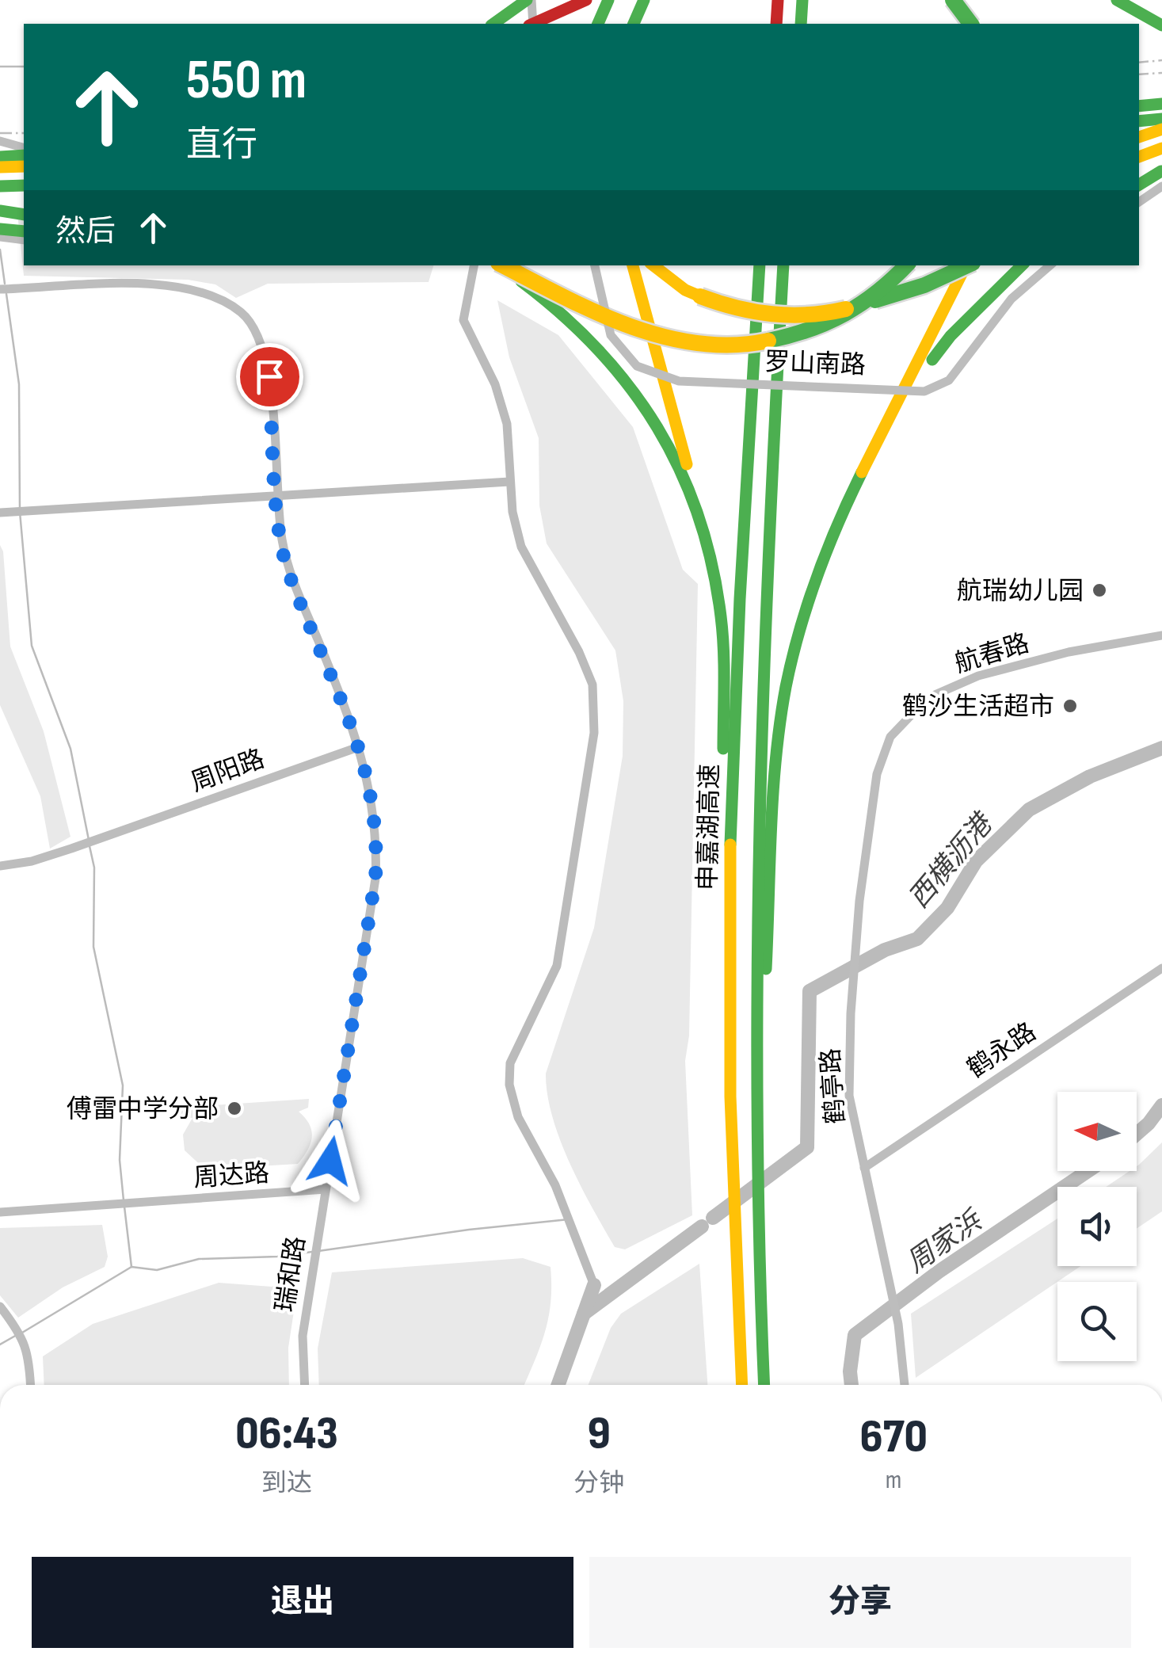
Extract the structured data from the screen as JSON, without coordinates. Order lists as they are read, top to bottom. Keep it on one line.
{"streets":{"main road":["申嘉湖高速"],"street":["罗山南路","航春路","周阳路","鹤永路","鹤亭路","周达路","瑞和路"]},"crossings":[["航春路","鹤亭路"],["周阳路","瑞和路"],["鹤永路","鹤亭路"],["周达路","瑞和路"]],"water":["西横沥港","周家浜"],"places":["航瑞幼儿园","鹤沙生活超市","傅雷中学分部"],"north":"left","page":{"turn":["550 m","直行"],"then":"然后","eta":["06:43","到达","9","分钟","670","m"],"buttons":["退出","分享"]}}
